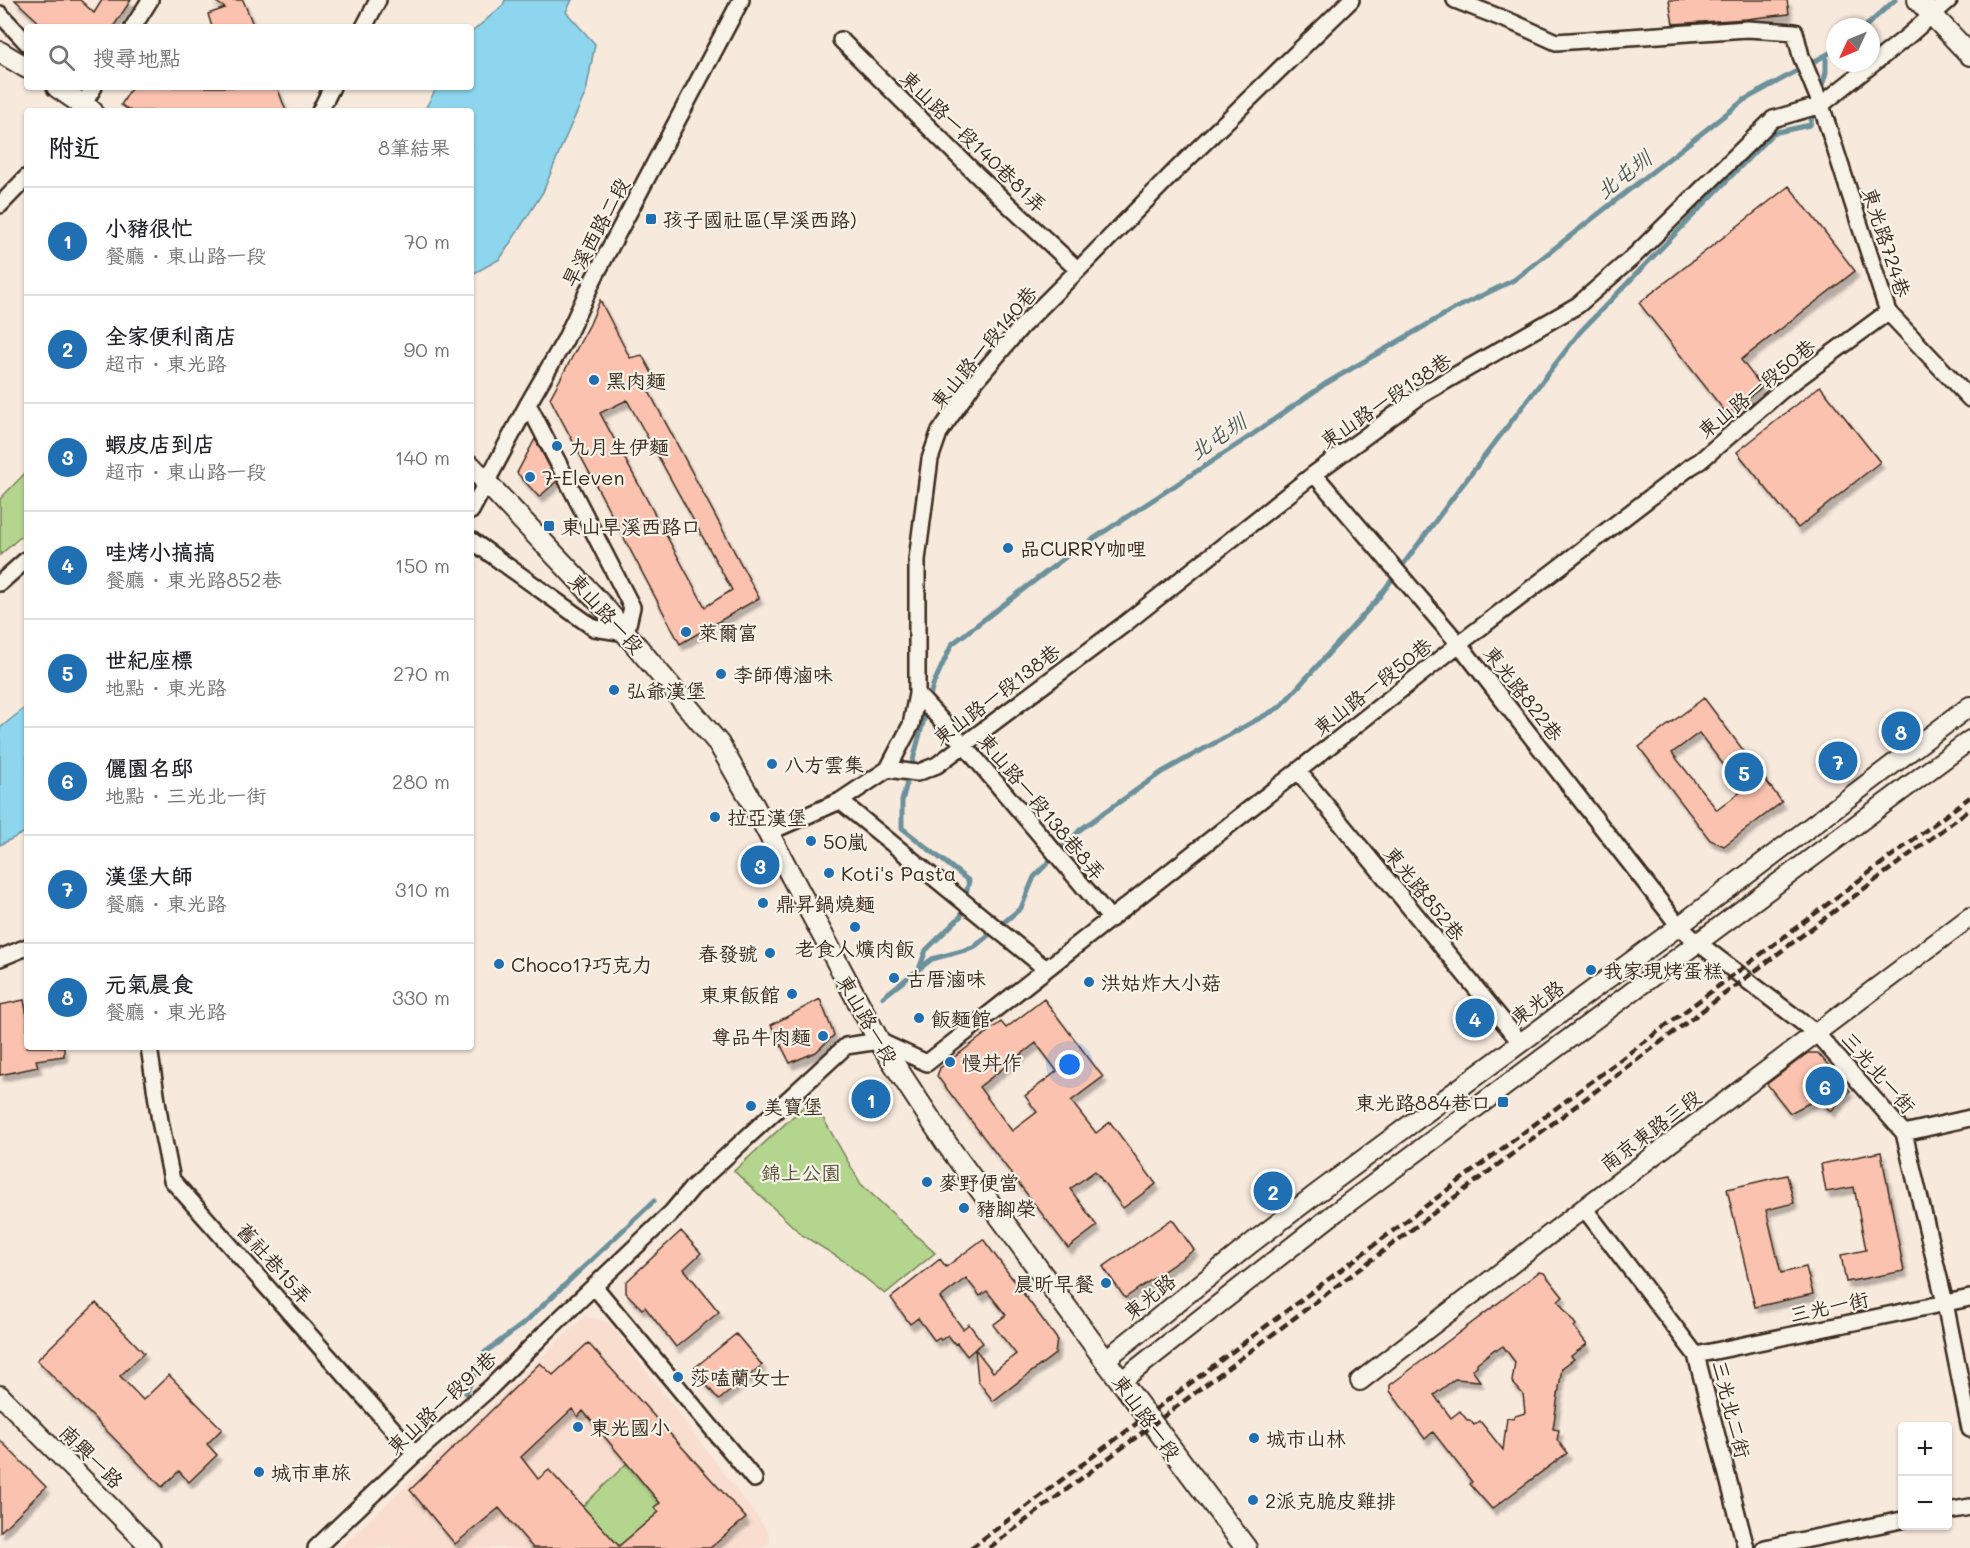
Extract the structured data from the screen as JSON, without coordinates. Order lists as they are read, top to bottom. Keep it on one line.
{"streets":{"main road":["東山路一段"],"street":["東山路一段140巷81弄","旱溪西路二段","東光路724巷","東山路一段140巷","東山路一段50巷","東山路一段138巷","東光路822巷","東山路一段138巷8弄","東光路852巷","東光路","三光北一街","南京東路三段","舊社巷15弄","三光一街","東山路一段91巷","三光北二街","南興一路"]},"crossings":[["東山路一段140巷81弄","東山路一段140巷"],["旱溪西路二段","東山路一段"],["東光路724巷","東山路一段50巷"],["東光路724巷","東山路一段138巷"],["東山路一段140巷","東山路一段138巷"],["東山路一段140巷","東山路一段"],["東山路一段140巷","東山路一段138巷8弄"],["東山路一段50巷","東山路一段"],["東山路一段50巷","東光路822巷"],["東山路一段50巷","東山路一段138巷8弄"],["東山路一段50巷","東光路852巷"],["東山路一段50巷","東山路一段91巷"],["東山路一段138巷","東光路822巷"],["東山路一段138巷","東山路一段138巷8弄"],["東山路一段","東光路"],["東山路一段","東山路一段91巷"],["東光路822巷","東光路"],["東光路822巷","三光北一街"],["東光路852巷","東光路"],["三光北一街","南京東路三段"],["三光北一街","三光一街"],["南京東路三段","三光北二街"],["舊社巷15弄","東山路一段91巷"],["三光一街","三光北二街"]],"water":["北屯圳"],"parks":["錦上公園"],"places":{"transit":["孩子國社區(旱溪西路)","東山旱溪西路口","東光路884巷口"],"other":["黑肉麵","九月生伊麵","7-Eleven","品CURRY咖哩","萊爾富","李師傅滷味","弘爺漢堡","八方雲集","拉亞漢堡","50嵐","Koti's Pasta","鼎昇鍋燒麵","老食人爌肉飯","春發號","Choco17巧克力","我家現烤蛋糕","古厝滷味","洪姑炸大小菇","東東飯館","飯麵館","尊品牛肉麵","慢丼作","美寶堡","麥野便當","豬腳榮","晨昕早餐","莎嗑蘭女士","東光國小","城市山林","城市車旅","2派克脆皮雞排"]},"north":"bottom left","page":{"search":"搜尋地點","heading":["附近","8筆結果"],"list":[{"mark":"1","name":"小豬很忙","note":"餐廳 · 東山路一段","value":"70 m"},{"mark":"2","name":"全家便利商店","note":"超市 · 東光路","value":"90 m"},{"mark":"3","name":"蝦皮店到店","note":"超市 · 東山路一段","value":"140 m"},{"mark":"4","name":"哇烤小搞搞","note":"餐廳 · 東光路852巷","value":"150 m"},{"mark":"5","name":"世紀座標","note":"地點 · 東光路","value":"270 m"},{"mark":"6","name":"儷園名邸","note":"地點 · 三光北一街","value":"280 m"},{"mark":"7","name":"漢堡大師","note":"餐廳 · 東光路","value":"310 m"},{"mark":"8","name":"元氣晨食","note":"餐廳 · 東光路","value":"330 m"}],"pins":["8","7","5","3","4","6","1","2"],"map_buttons":["+","−"]}}
